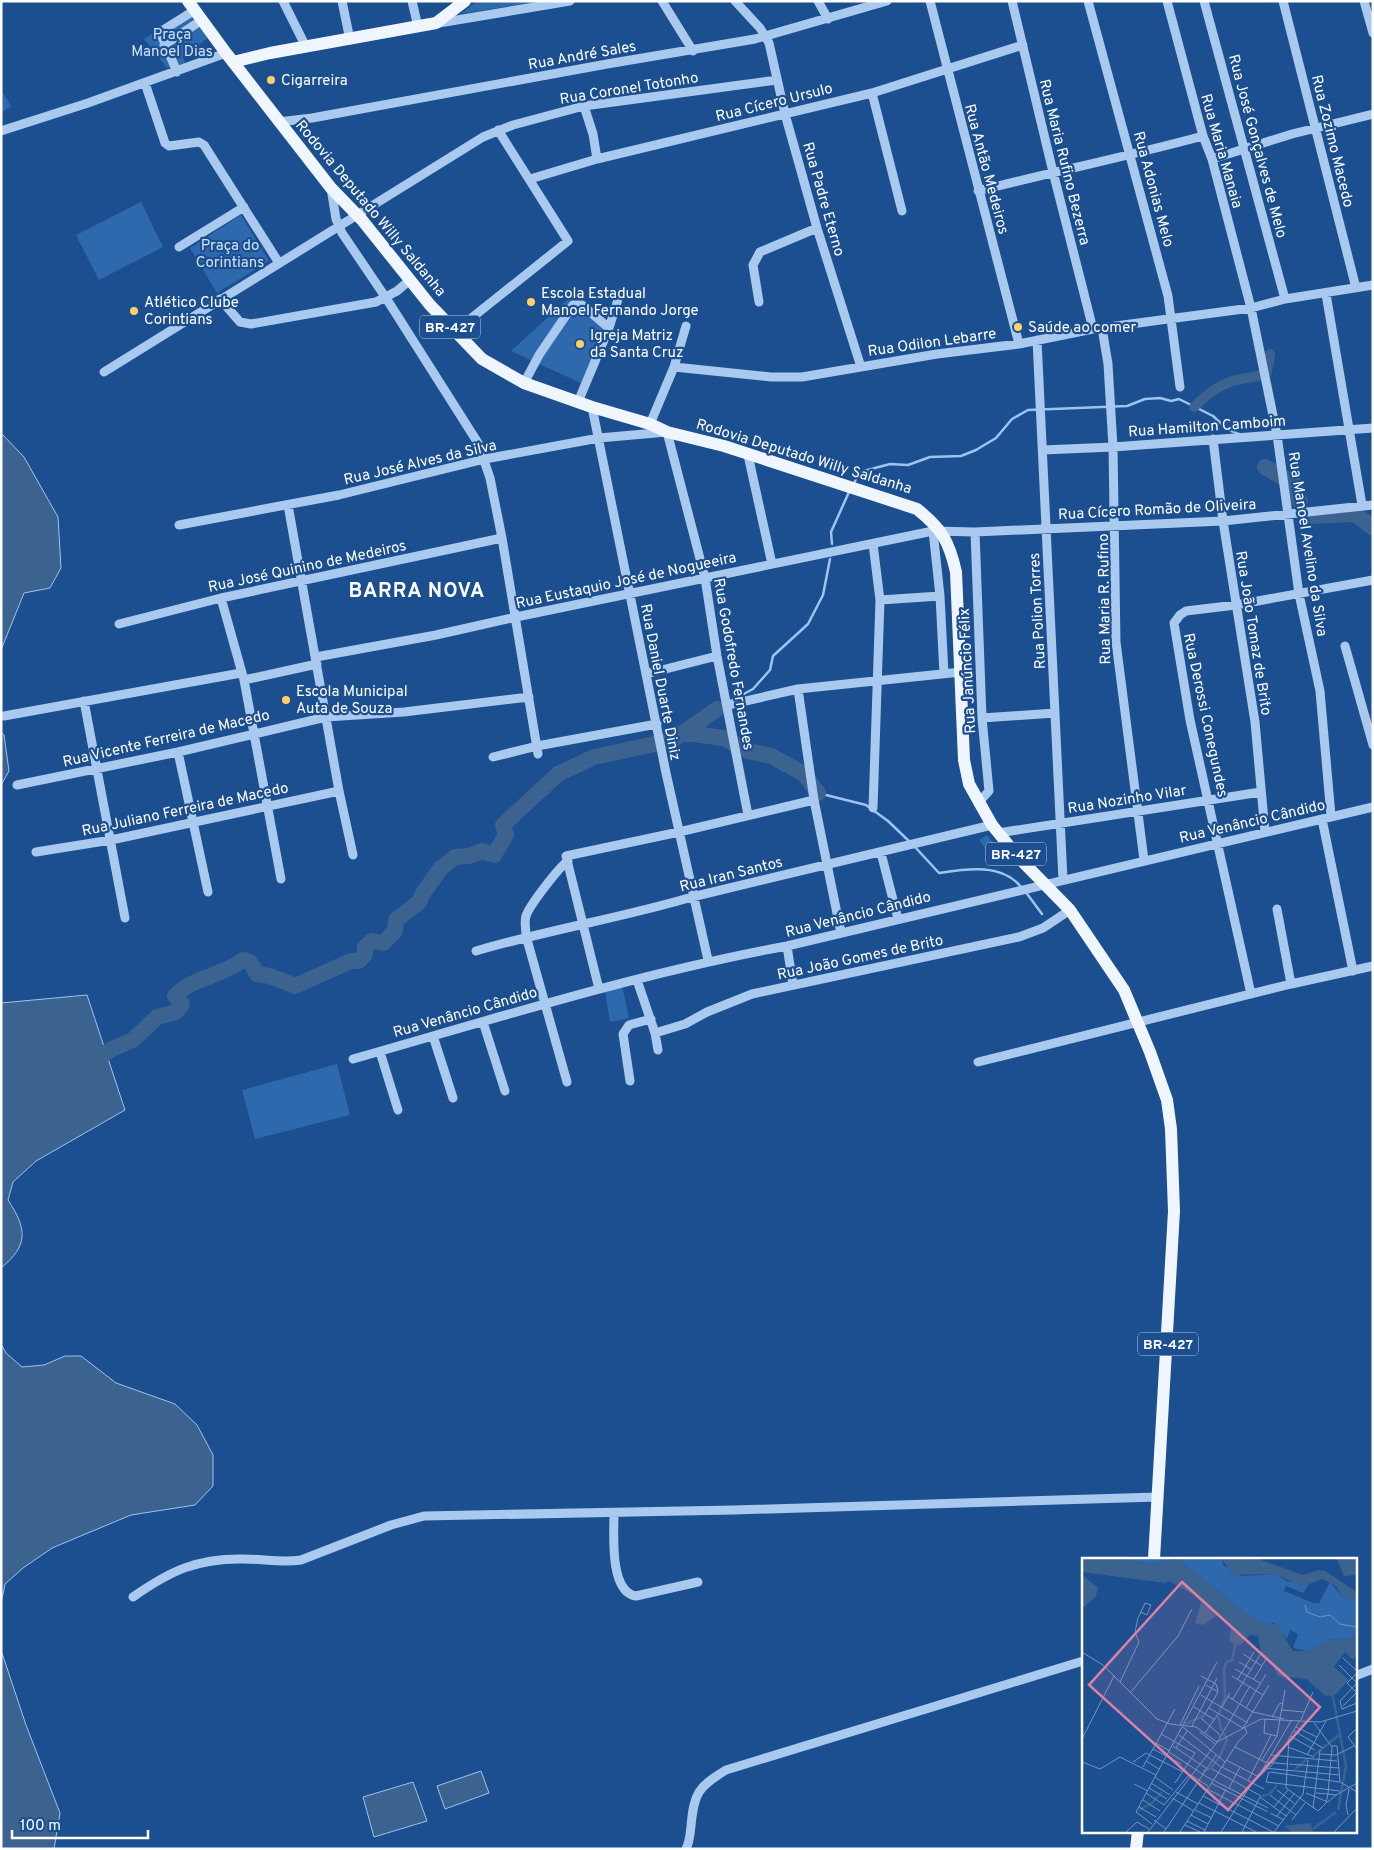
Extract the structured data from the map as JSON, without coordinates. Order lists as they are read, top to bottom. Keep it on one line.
{"streets":{"main road":["Rodovia Deputado Willy Saldanha","BR-427"],"street":["Rua André Sales","Rua Coronel Totonho","Rua Cícero Ursulo","Rua Zozimo Macedo","Rua José Gonçalves de Melo","Rua Maria Manaia","Rua Maria Rufino Bezerra","Rua Antão Medeiros","Rua Adonias Melo","Rua Padre Eterno","Rua Odilon Lebarre","Rua Hamilton Camboim","Rua José Alves da Silva","Rua Cícero Romão de Oliveira","Rua Manoel Avelino da Silva","Rua José Quinino de Medeiros","Rua Eustaquio José de Nogueeira","Rua Maria R. Rufino","Rua Polion Torres","Rua João Tomaz de Brito","Rua Godofredo Fernandes","Rua Janúncio Félix","Rua Daniel Duarte Diniz","Rua Derossi Conegundes","Rua Vicente Ferreira de Macedo","Rua Nozinho Vilar","Rua Juliano Ferreira de Macedo","Rua Venâncio Cândido","Rua Iran Santos","Rua João Gomes de Brito"]},"crossings":[["Rua André Sales","Rua Padre Eterno"],["Rua André Sales","Rodovia Deputado Willy Saldanha"],["Rua Coronel Totonho","Rua Padre Eterno"],["Rua Coronel Totonho","Rodovia Deputado Willy Saldanha"],["Rua Cícero Ursulo","Rua Maria Rufino Bezerra"],["Rua Cícero Ursulo","Rua Antão Medeiros"],["Rua Cícero Ursulo","Rua Padre Eterno"],["Rua Zozimo Macedo","Rua Odilon Lebarre"],["Rua José Gonçalves de Melo","Rua Odilon Lebarre"],["Rua Maria Manaia","Rua Odilon Lebarre"],["Rua Maria Manaia","Rua Manoel Avelino da Silva"],["Rua Maria Rufino Bezerra","Rua Odilon Lebarre"],["Rua Maria Rufino Bezerra","Rua Maria R. Rufino"],["Rua Antão Medeiros","Rua Odilon Lebarre"],["Rua Adonias Melo","Rua Odilon Lebarre"],["Rua Padre Eterno","Rua Odilon Lebarre"],["Rodovia Deputado Willy Saldanha","Rua José Alves da Silva"],["Rodovia Deputado Willy Saldanha","Rua Cícero Romão de Oliveira"],["Rodovia Deputado Willy Saldanha","Rua Eustaquio José de Nogueeira"],["Rodovia Deputado Willy Saldanha","Rua Godofredo Fernandes"],["Rodovia Deputado Willy Saldanha","Rua Janúncio Félix"],["Rodovia Deputado Willy Saldanha","Rua Daniel Duarte Diniz"],["Rodovia Deputado Willy Saldanha","Rua Nozinho Vilar"],["Rodovia Deputado Willy Saldanha","Rua Venâncio Cândido"],["Rodovia Deputado Willy Saldanha","Rua Iran Santos"],["Rodovia Deputado Willy Saldanha","Rua João Gomes de Brito"],["Rua Odilon Lebarre","Rua Manoel Avelino da Silva"],["Rua Odilon Lebarre","Rua Maria R. Rufino"],["Rua Odilon Lebarre","Rua Polion Torres"],["Rua Hamilton Camboim","Rua Manoel Avelino da Silva"],["Rua Hamilton Camboim","Rua Maria R. Rufino"],["Rua Hamilton Camboim","Rua Polion Torres"],["Rua Hamilton Camboim","Rua João Tomaz de Brito"],["Rua José Alves da Silva","Rua Godofredo Fernandes"],["Rua José Alves da Silva","Rua Daniel Duarte Diniz"],["Rua Cícero Romão de Oliveira","Rua Manoel Avelino da Silva"],["Rua Cícero Romão de Oliveira","Rua Eustaquio José de Nogueeira"],["Rua Cícero Romão de Oliveira","Rua Maria R. Rufino"],["Rua Cícero Romão de Oliveira","Rua Polion Torres"],["Rua Cícero Romão de Oliveira","Rua João Tomaz de Brito"],["Rua Cícero Romão de Oliveira","Rua Janúncio Félix"],["Rua Manoel Avelino da Silva","Rua Venâncio Cândido"],["Rua Eustaquio José de Nogueeira","Rua Godofredo Fernandes"],["Rua Eustaquio José de Nogueeira","Rua Daniel Duarte Diniz"],["Rua Maria R. Rufino","Rua Nozinho Vilar"],["Rua Maria R. Rufino","Rua Venâncio Cândido"],["Rua Polion Torres","Rua Nozinho Vilar"],["Rua Polion Torres","Rua Venâncio Cândido"],["Rua João Tomaz de Brito","Rua Derossi Conegundes"],["Rua João Tomaz de Brito","Rua Nozinho Vilar"],["Rua João Tomaz de Brito","Rua Venâncio Cândido"],["Rua Daniel Duarte Diniz","Rua Venâncio Cândido"],["Rua Daniel Duarte Diniz","Rua Iran Santos"],["Rua Derossi Conegundes","Rua Nozinho Vilar"],["Rua Derossi Conegundes","Rua Venâncio Cândido"],["Rua Nozinho Vilar","Rua Iran Santos"]],"districts":["BARRA NOVA"],"parks":["Praça Manoel Dias","Praça do Corintians"],"places":["Cigarreira","Escola Estadual Manoel Fernando Jorge","Atlético Clube Corintians","Saúde ao comer","Igreja Matriz da Santa Cruz","Escola Municipal Auta de Souza"],"scale_bar":"100 m"}
